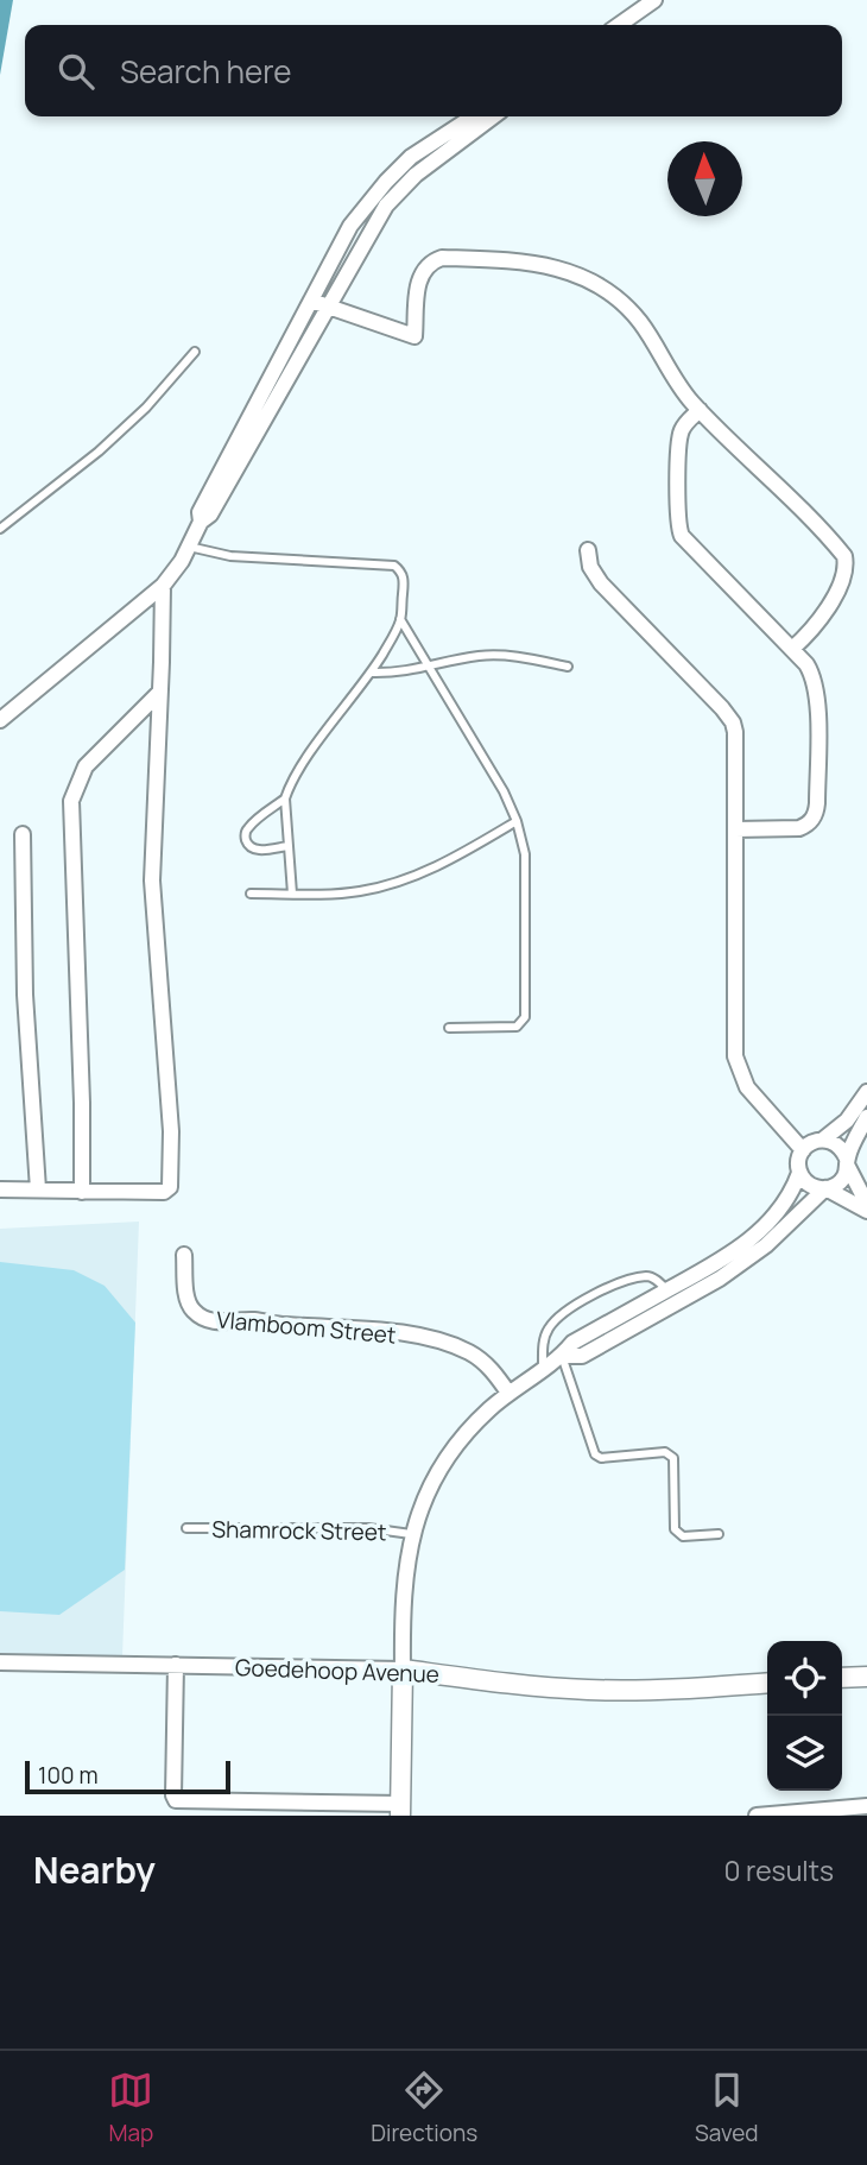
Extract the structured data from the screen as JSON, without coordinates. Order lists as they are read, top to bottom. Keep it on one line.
{"streets":{"street":["Vlamboom Street","Goedehoop Avenue"],"lane":["Shamrock Street"]},"scale_bar":"100 m","north":"top","page":{"search":"Search here","scale":"100 m","heading":["Nearby","0 results"],"nav":["Map","Directions","Saved"]}}
